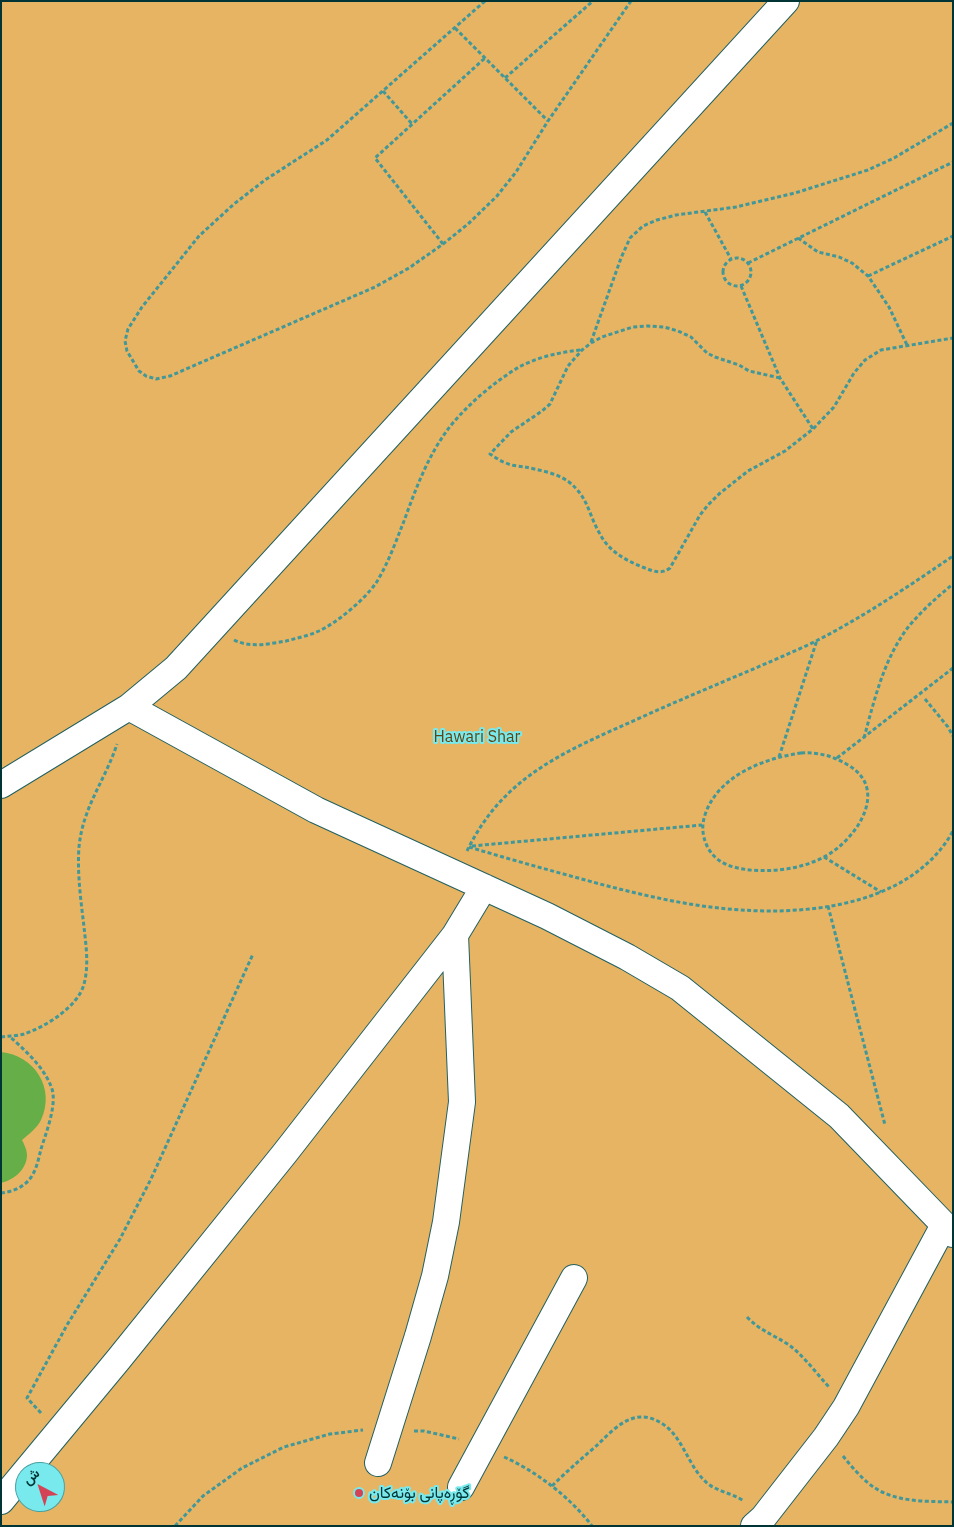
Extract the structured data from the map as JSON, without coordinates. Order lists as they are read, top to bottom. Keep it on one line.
{"parks":["Hawari Shar"],"places":["گۆڕەپانی بۆنەکان"],"north":"top left"}
